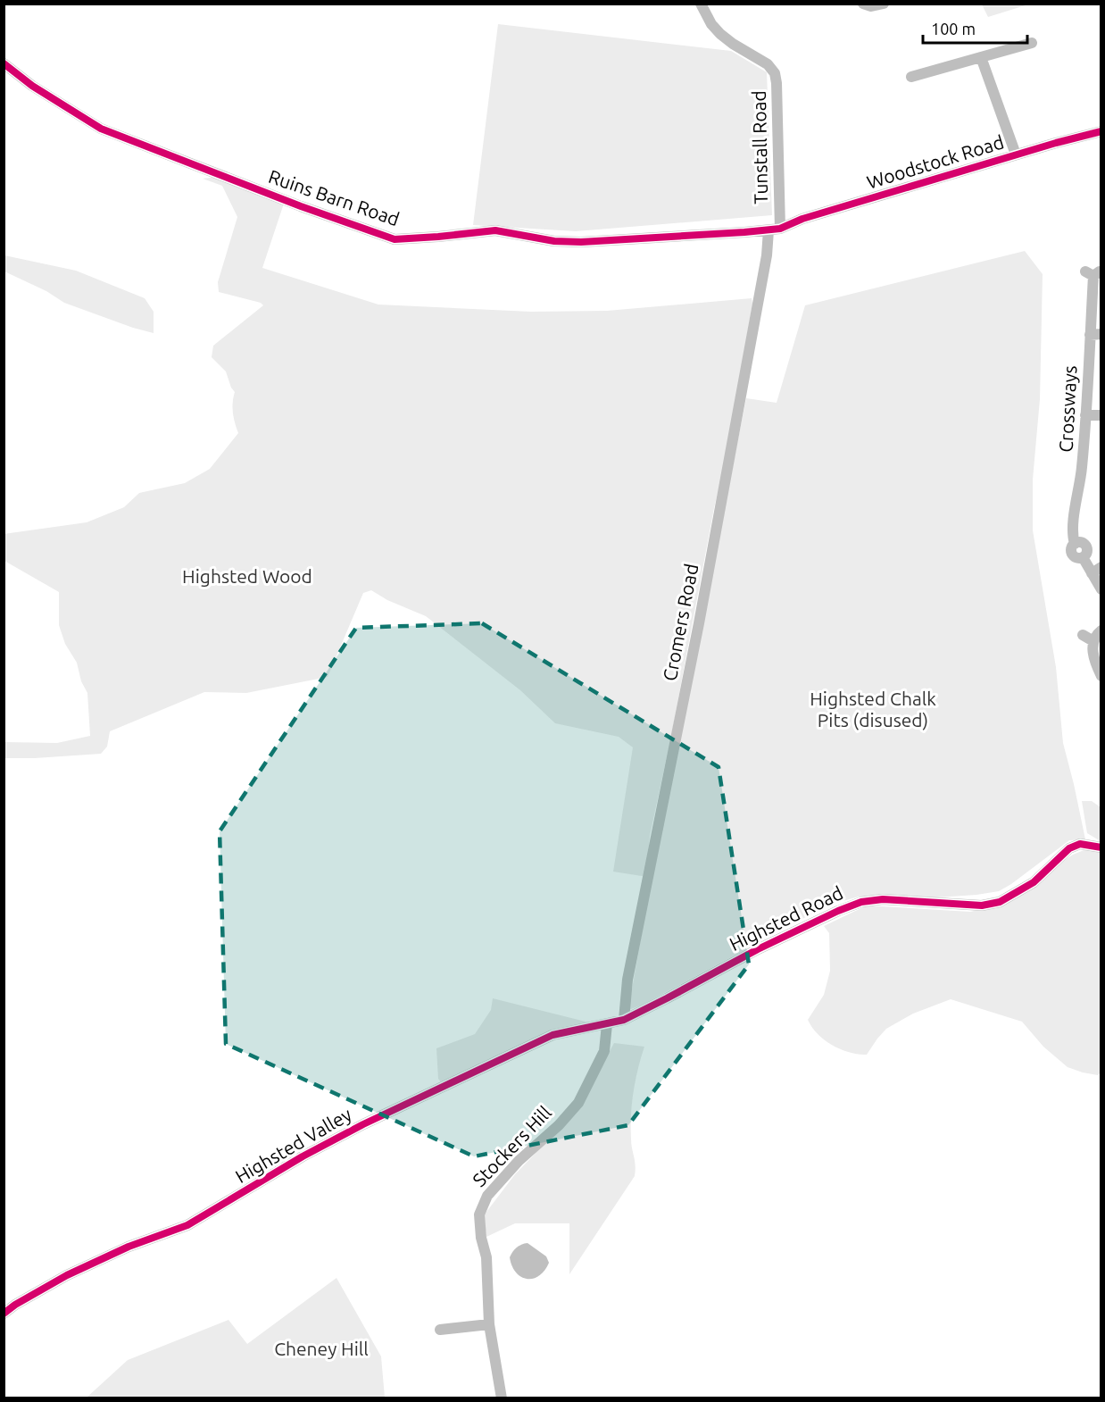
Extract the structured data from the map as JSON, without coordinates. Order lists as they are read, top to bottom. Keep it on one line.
{"streets":{"street":["Tunstall Road","Woodstock Road","Ruins Barn Road","Crossways","Cromers Road","Highsted Road","Highsted Valley","Stockers Hill"]},"crossings":[["Tunstall Road","Woodstock Road"],["Tunstall Road","Ruins Barn Road"],["Tunstall Road","Cromers Road"],["Woodstock Road","Ruins Barn Road"],["Woodstock Road","Cromers Road"],["Ruins Barn Road","Cromers Road"],["Cromers Road","Highsted Road"],["Highsted Road","Highsted Valley"],["Highsted Road","Stockers Hill"],["Highsted Valley","Stockers Hill"]],"parks":["Highsted Wood","Highsted Chalk Pits (disused)","Cheney Hill"],"scale_bar":"100 m"}
